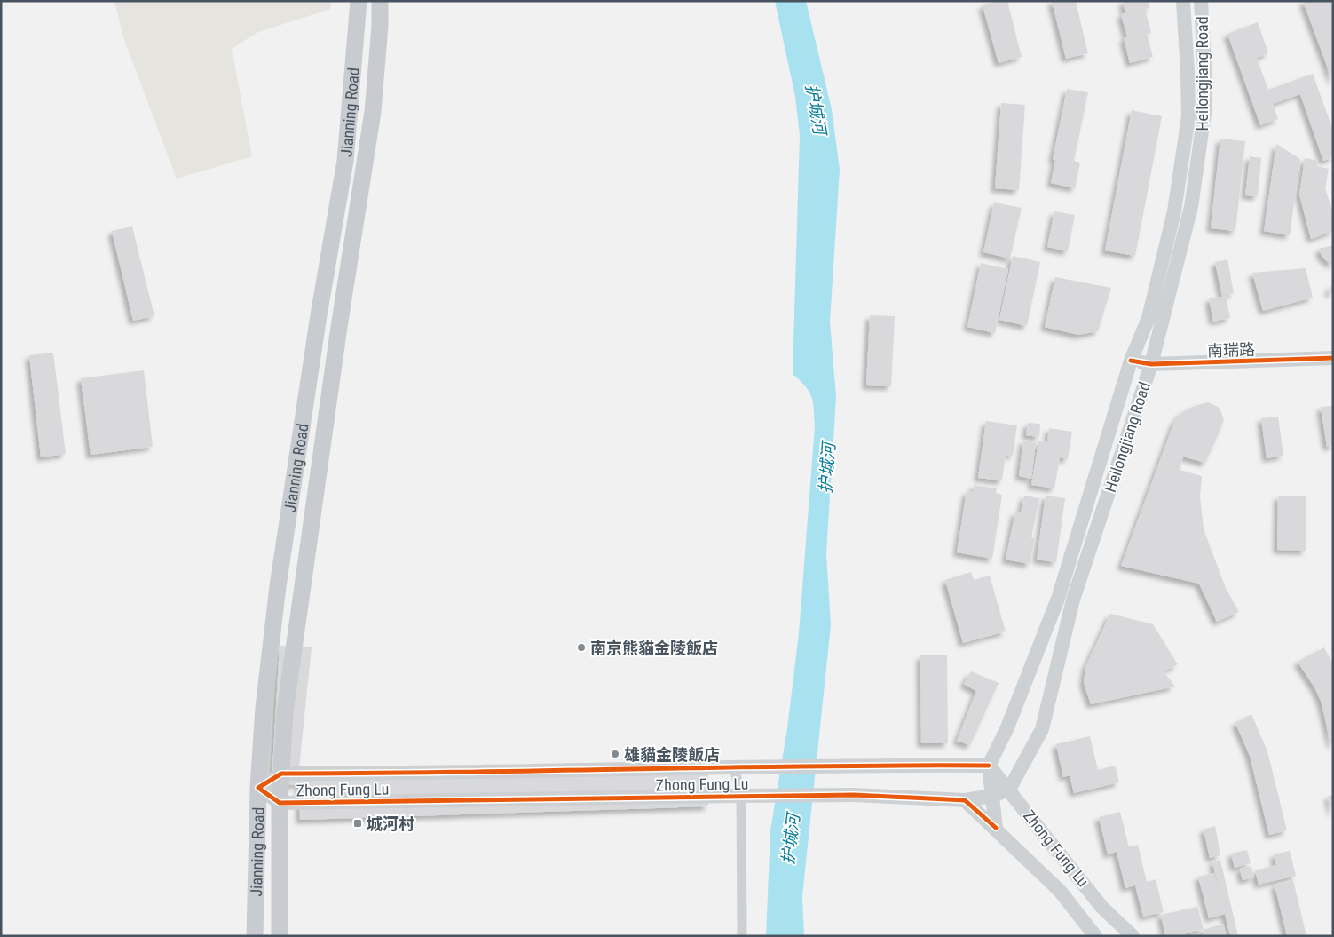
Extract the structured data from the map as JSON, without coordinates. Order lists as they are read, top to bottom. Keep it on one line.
{"streets":{"main road":["Heilongjiang Road","Jianning Road","南瑞路","Zhong Fung Lu"]},"crossings":[["Heilongjiang Road","南瑞路"],["Heilongjiang Road","Zhong Fung Lu"],["Jianning Road","Zhong Fung Lu"]],"water":["护城河"],"places":{"other":["南京熊貓金陵飯店","雄貓金陵飯店"],"transit":["城河村"]}}
